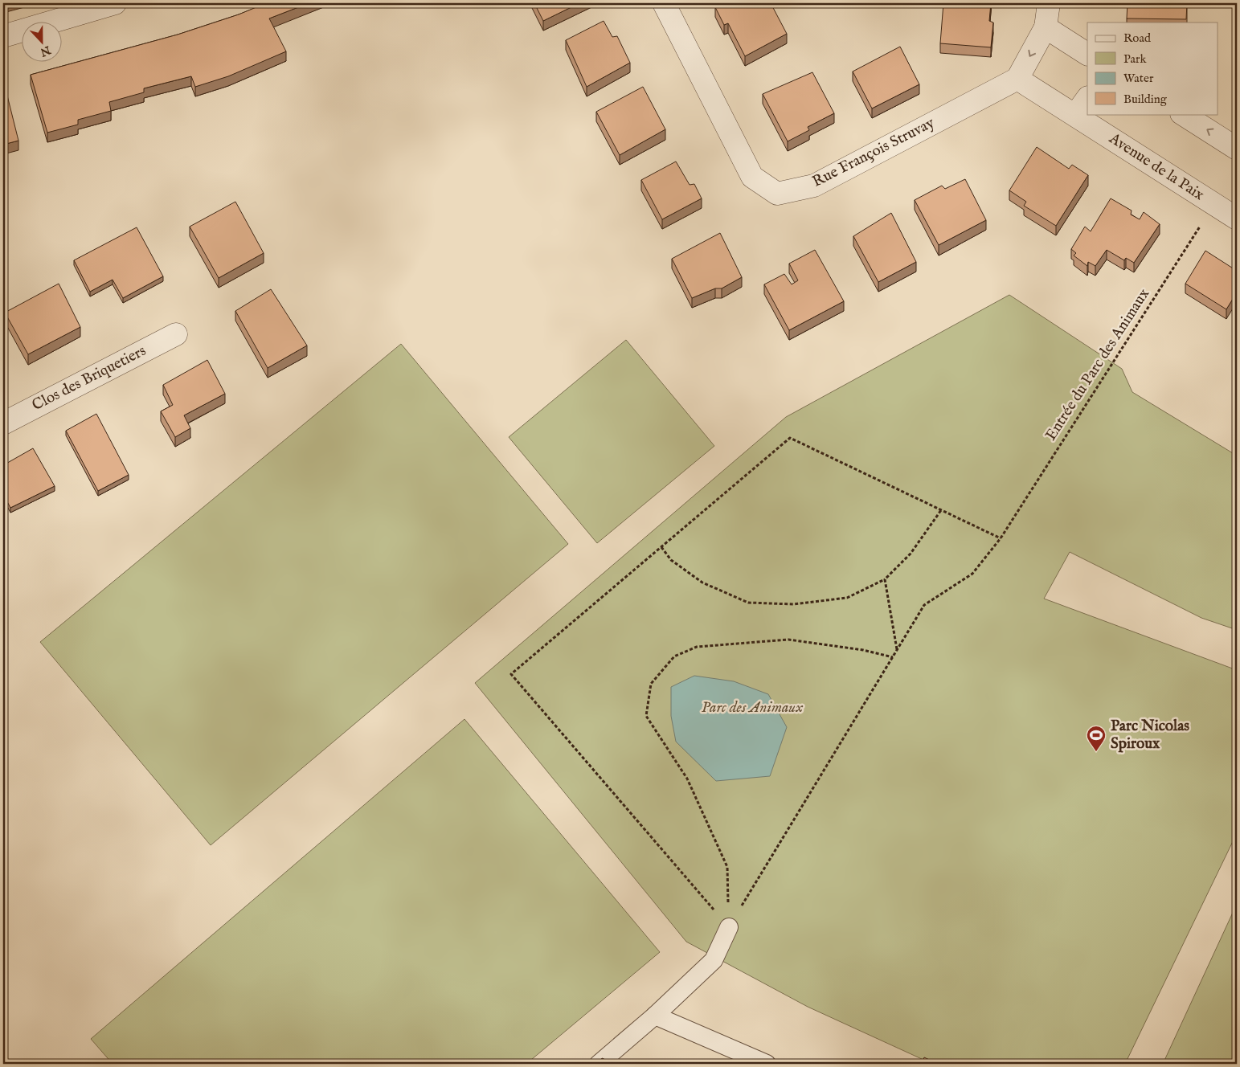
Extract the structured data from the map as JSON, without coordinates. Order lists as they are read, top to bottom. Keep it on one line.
{"streets":{"street":["Rue François Struvay","Avenue de la Paix","Clos des Briquetiers"],"path":["Entrée du Parc des Animaux"]},"crossings":[["Rue François Struvay","Avenue de la Paix"],["Avenue de la Paix","Entrée du Parc des Animaux"]],"parks":["Parc des Animaux"],"places":{"sports":["Parc Nicolas Spiroux"]},"legend":["Road","Park","Water","Building"],"north":"bottom"}
